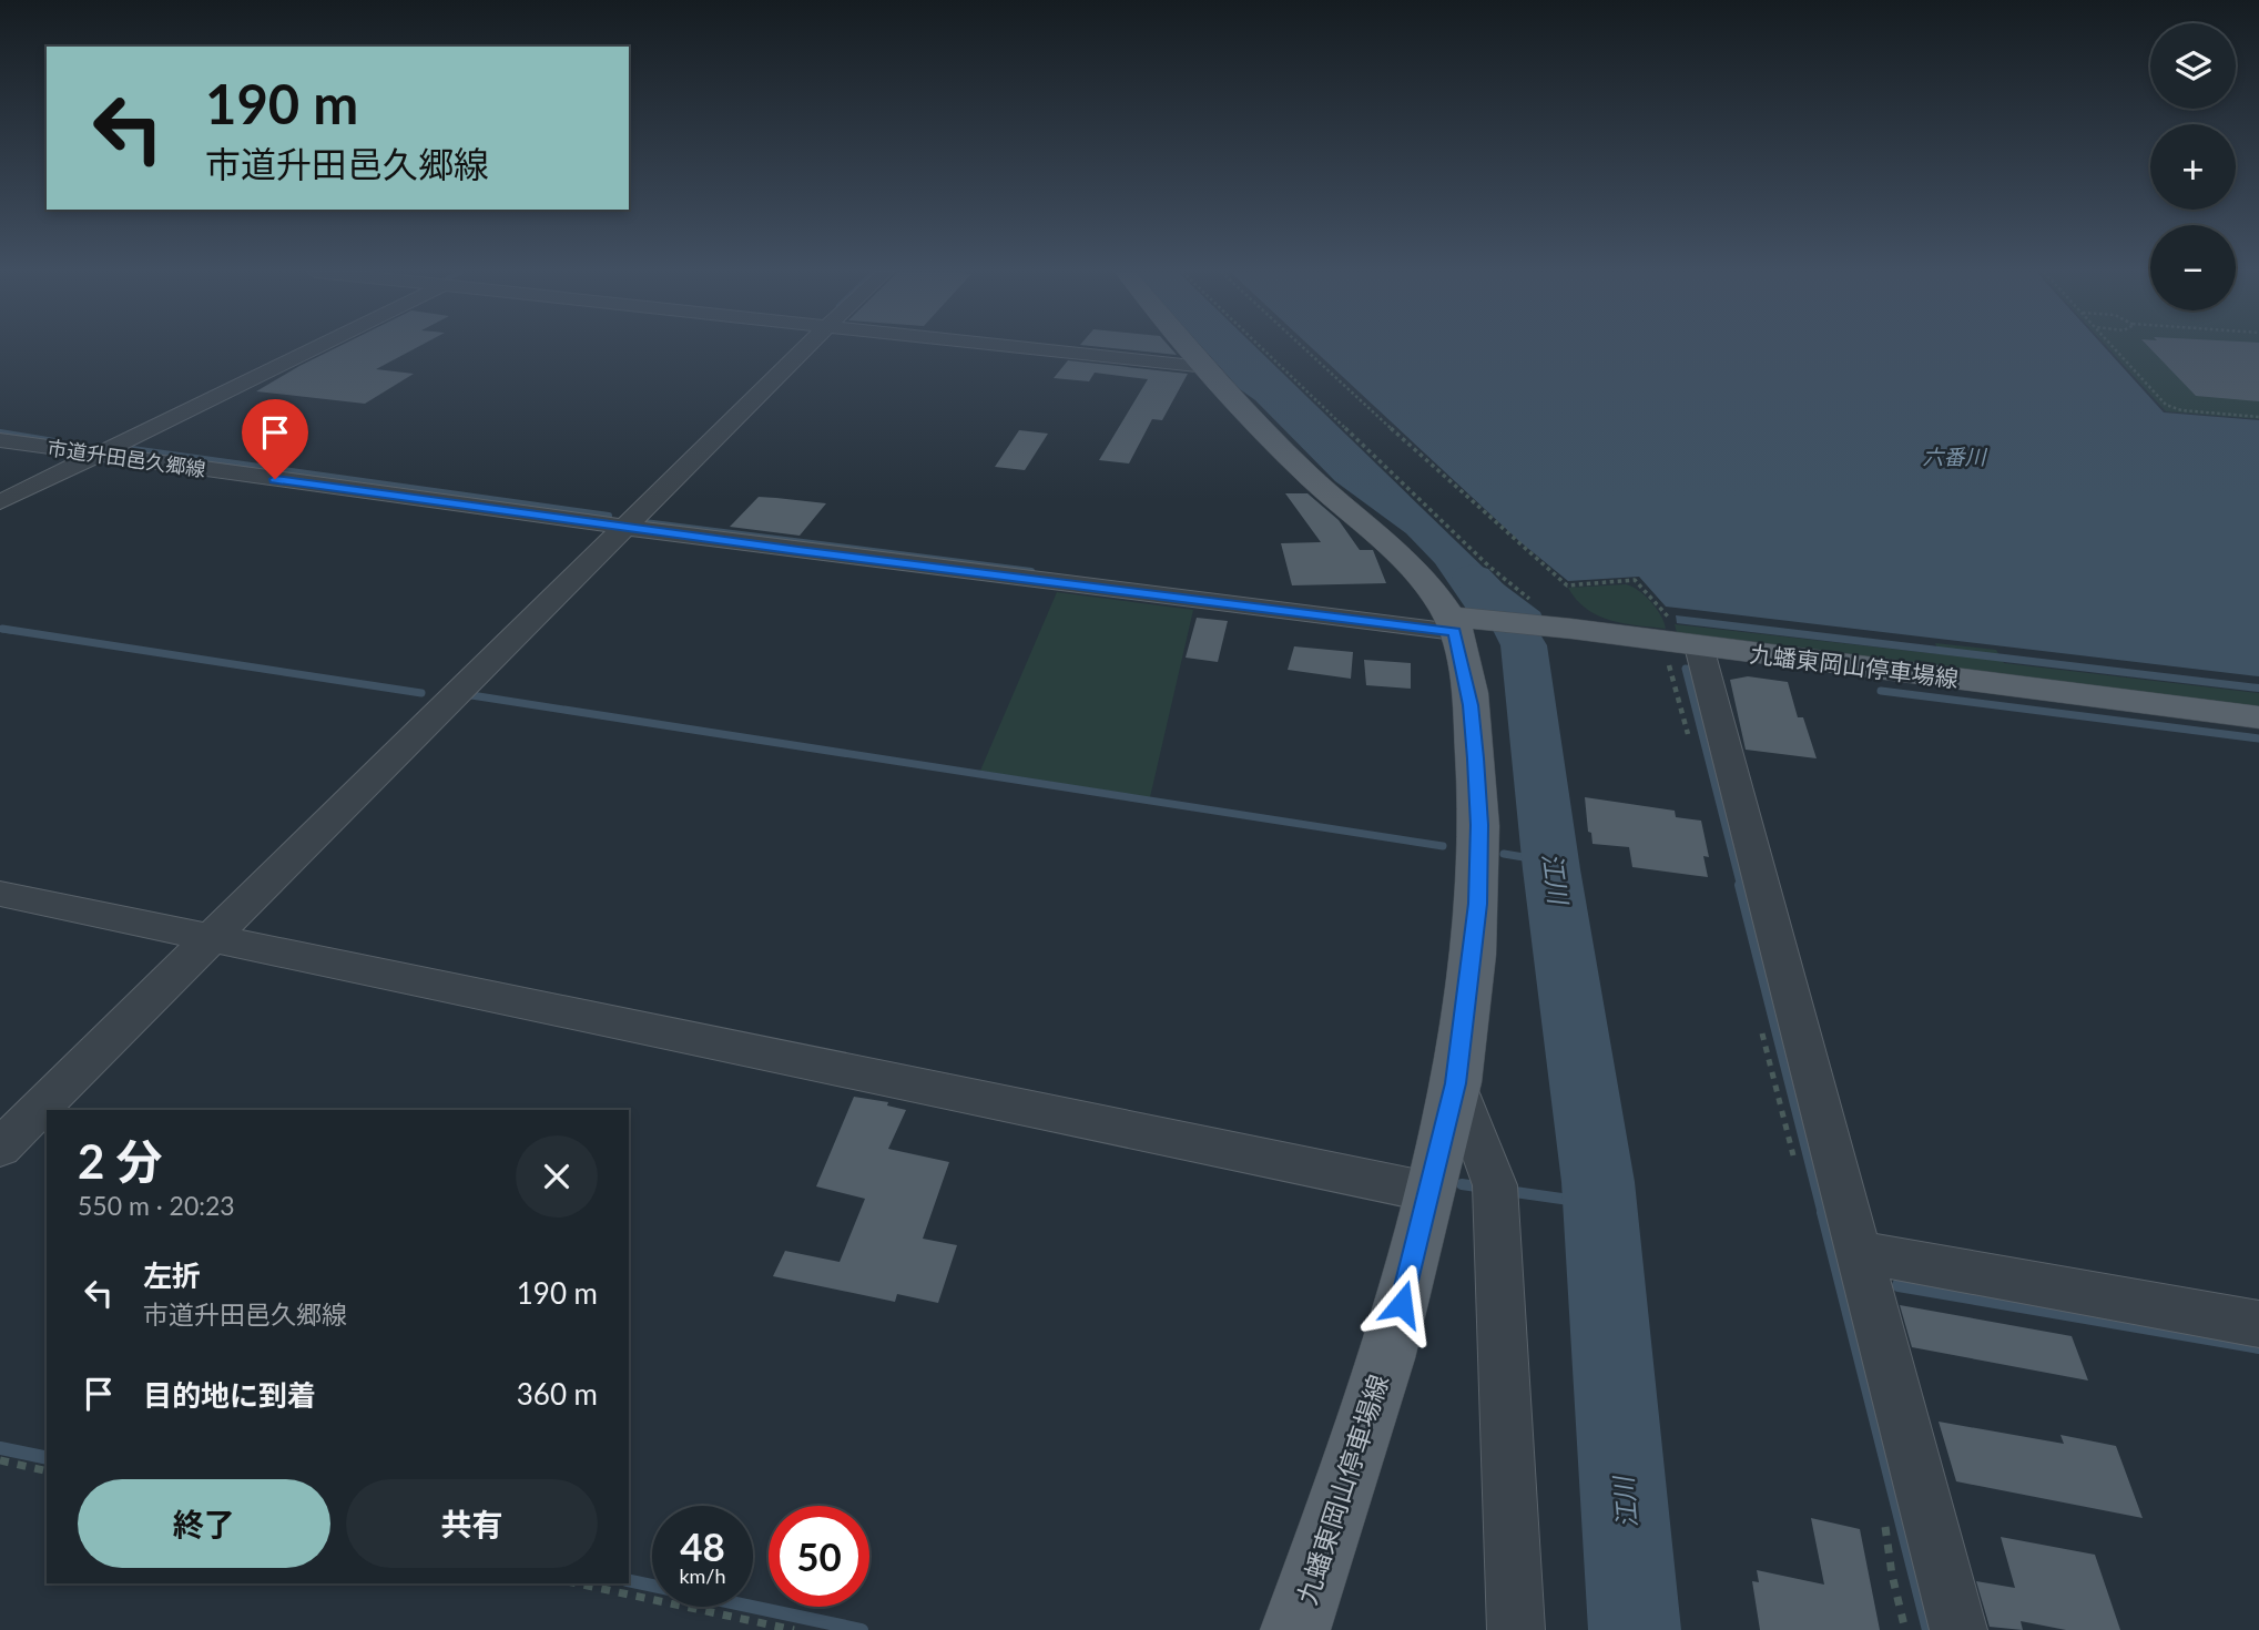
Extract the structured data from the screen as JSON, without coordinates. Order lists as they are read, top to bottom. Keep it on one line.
{"streets":{"main road":["九蟠東岡山停車場線"],"street":["市道升田邑久郷線"]},"crossings":[["市道升田邑久郷線","九蟠東岡山停車場線"]],"water":["六番川","江川"],"page":{"map_buttons":["+","−"],"turn":["190 m","市道升田邑久郷線"],"heading":["2 分","550 m · 20:23"],"list":[{"name":"左折","note":"市道升田邑久郷線","value":"190 m"},{"name":"目的地に到着","value":"360 m"}],"buttons":["終了","共有"],"speed":"48 km/h","limit":"50"}}
